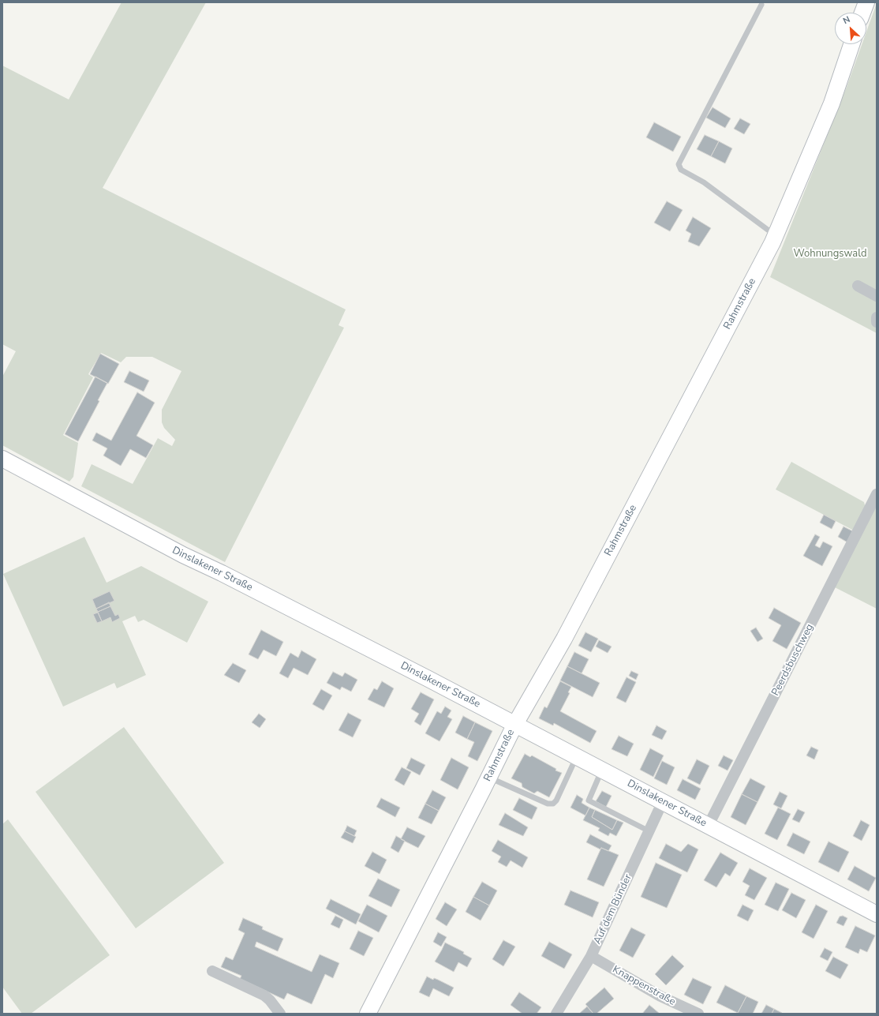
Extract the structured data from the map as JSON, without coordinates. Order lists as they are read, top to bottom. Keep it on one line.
{"streets":{"main road":["Rahmstraße","Dinslakener Straße"],"street":["Peerdsbuschweg","Auf dem Bünder","Knappenstraße"]},"crossings":[["Rahmstraße","Dinslakener Straße"],["Dinslakener Straße","Peerdsbuschweg"],["Dinslakener Straße","Auf dem Bünder"],["Auf dem Bünder","Knappenstraße"]],"parks":["Wohnungswald"],"north":"top left"}
